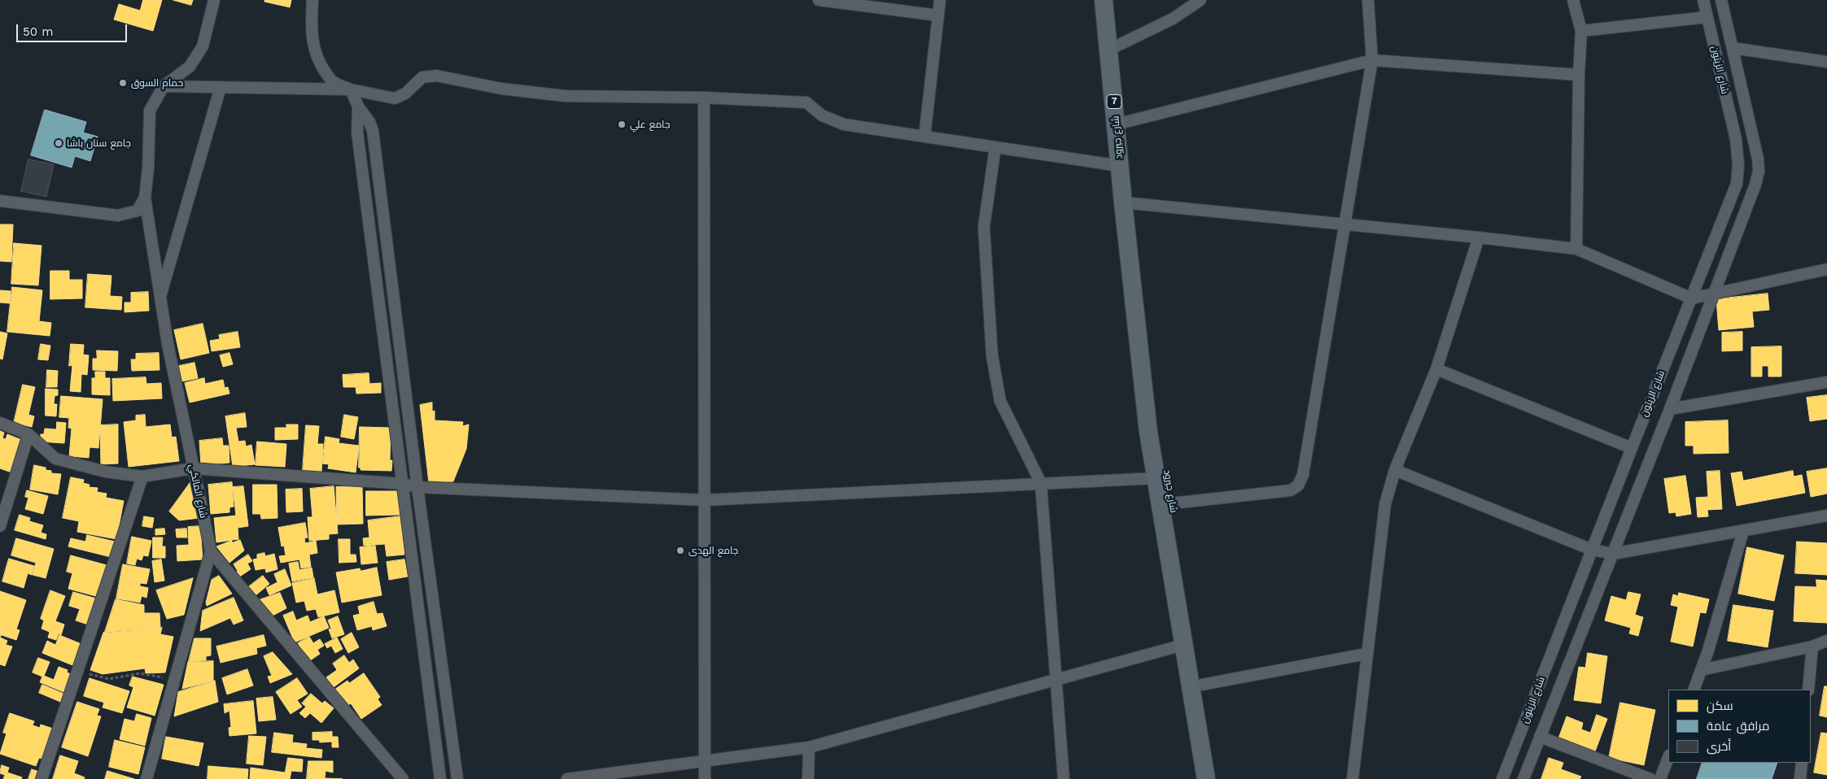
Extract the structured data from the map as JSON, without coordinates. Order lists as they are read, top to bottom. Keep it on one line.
{"streets":{"main road":["7","شارع جيرود"],"street":["شارع الزيتون","شارع المالكي"]},"places":["حمام السوق","جامع علي","جامع سنان باشا","جامع الهدى"],"legend":["سكن","مرافق عامة","أخرى"],"scale_bar":"50 m"}
